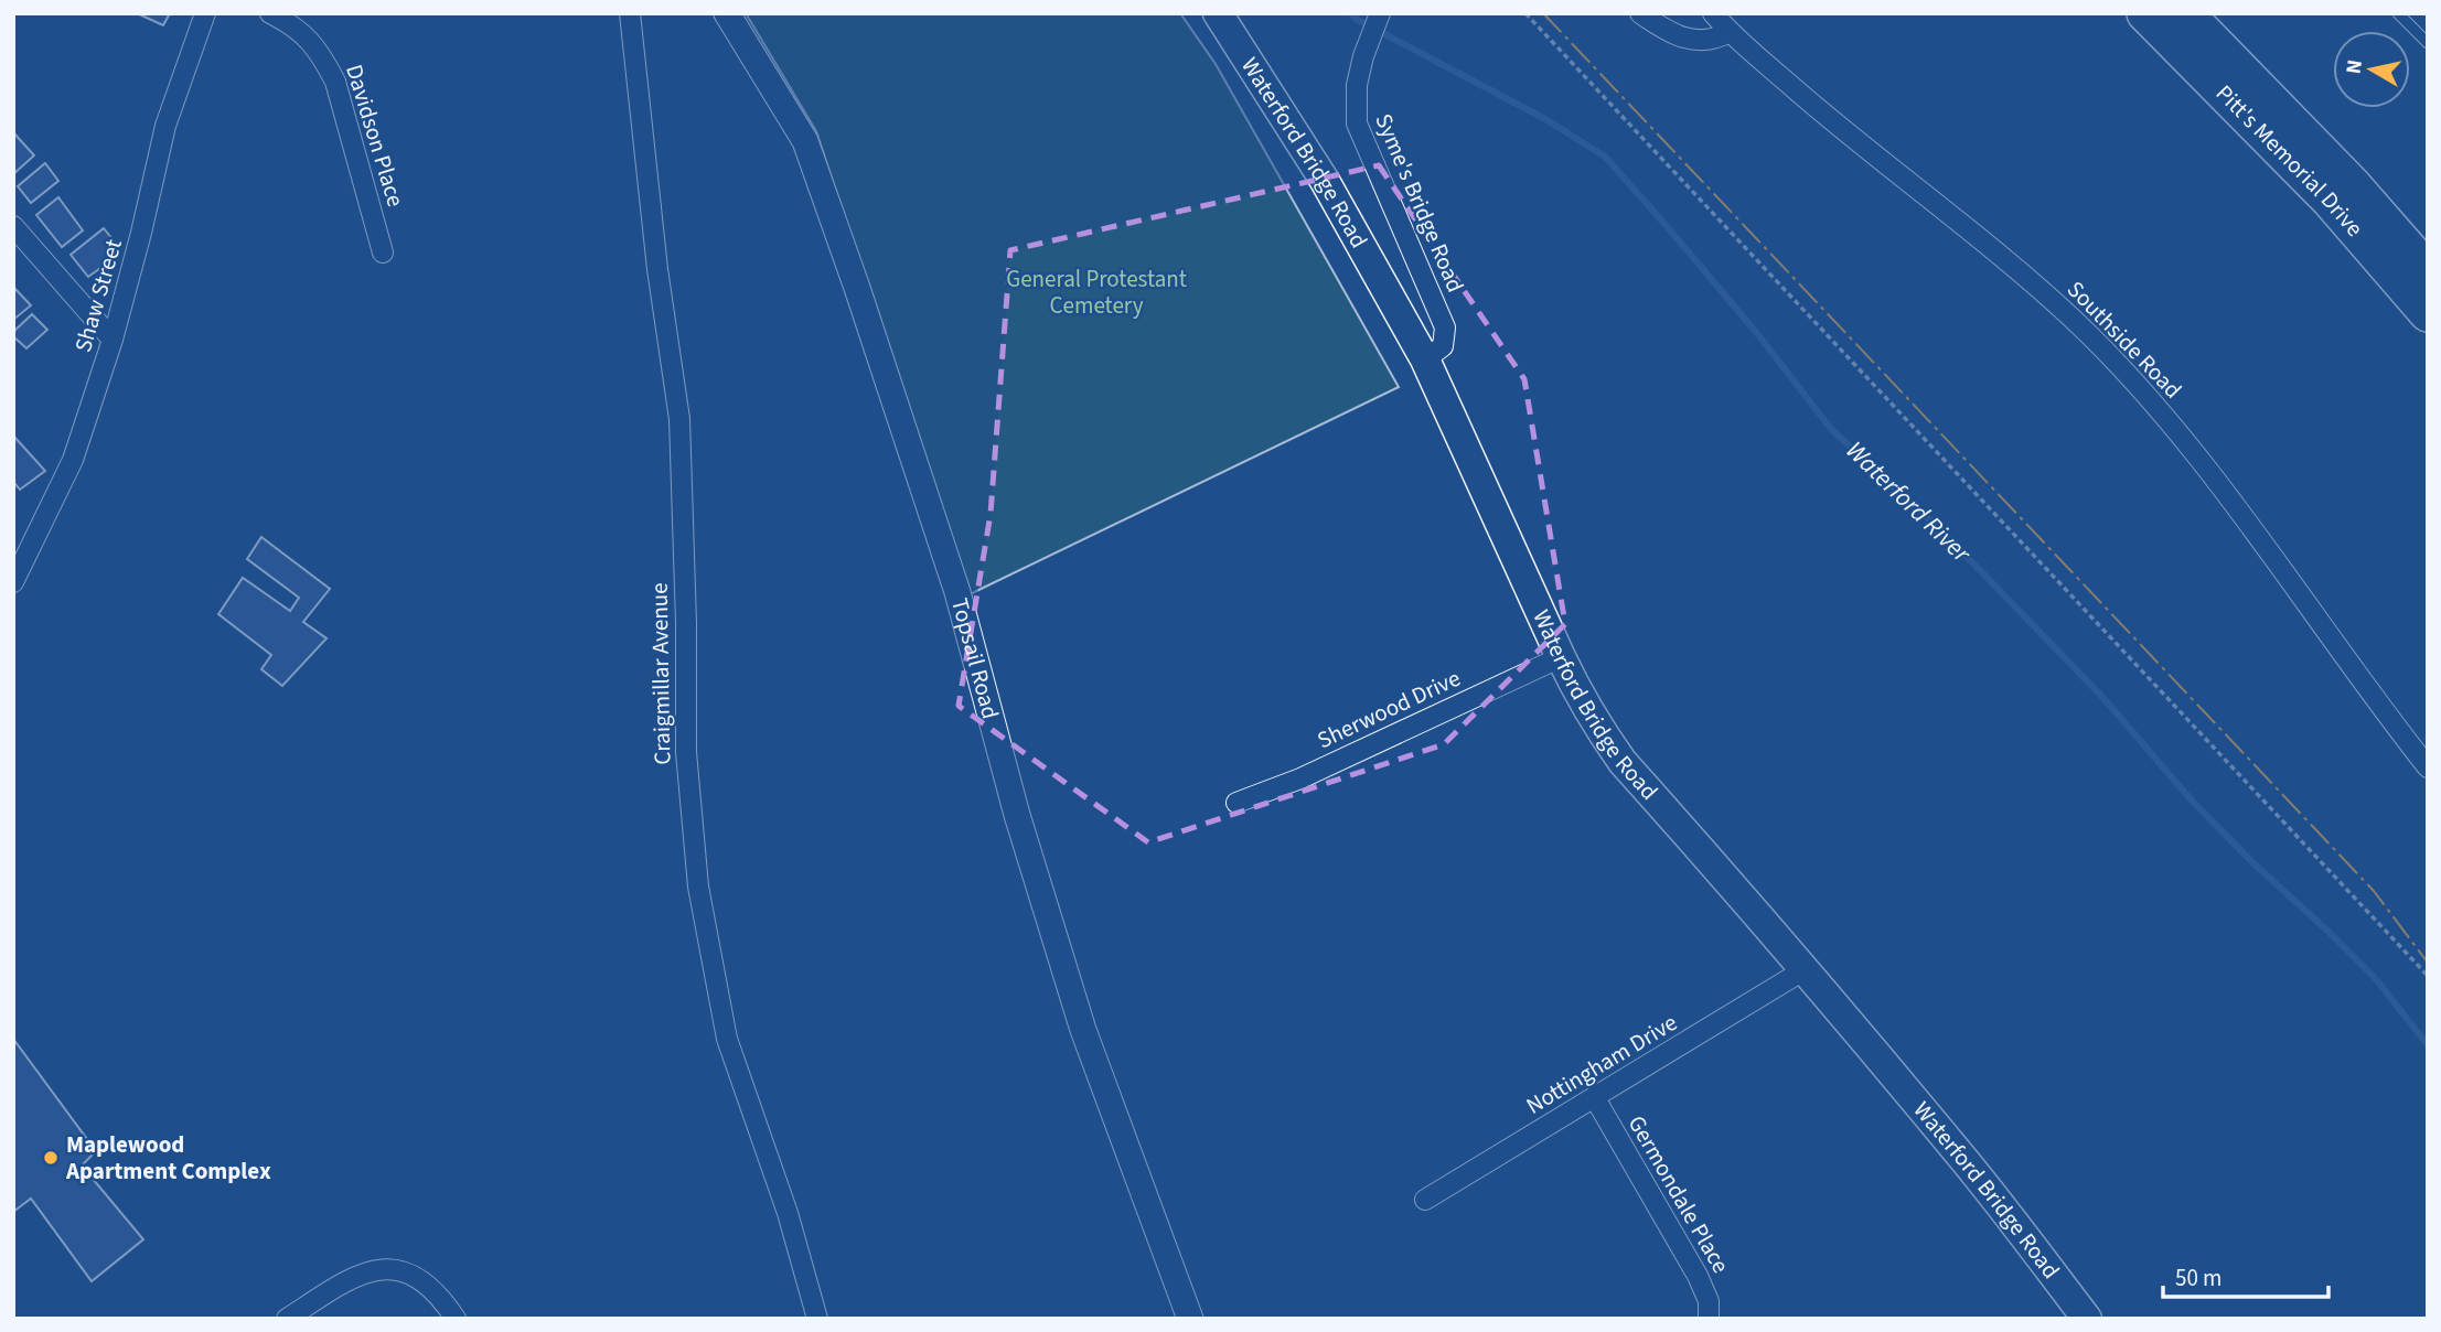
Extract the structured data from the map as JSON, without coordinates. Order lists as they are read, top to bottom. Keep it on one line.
{"streets":{"highway":["Pitt's Memorial Drive"],"main road":["Waterford Bridge Road"],"street":["Davidson Place","Syme's Bridge Road","Shaw Street","Southside Road","Topsail Road","Craigmillar Avenue","Sherwood Drive","Nottingham Drive","Germondale Place"]},"crossings":[["Waterford Bridge Road","Syme's Bridge Road"],["Waterford Bridge Road","Sherwood Drive"],["Waterford Bridge Road","Nottingham Drive"],["Nottingham Drive","Germondale Place"]],"water":["Waterford River"],"parks":["General Protestant Cemetery"],"places":["Maplewood Apartment Complex"],"scale_bar":"50 m","north":"left"}
